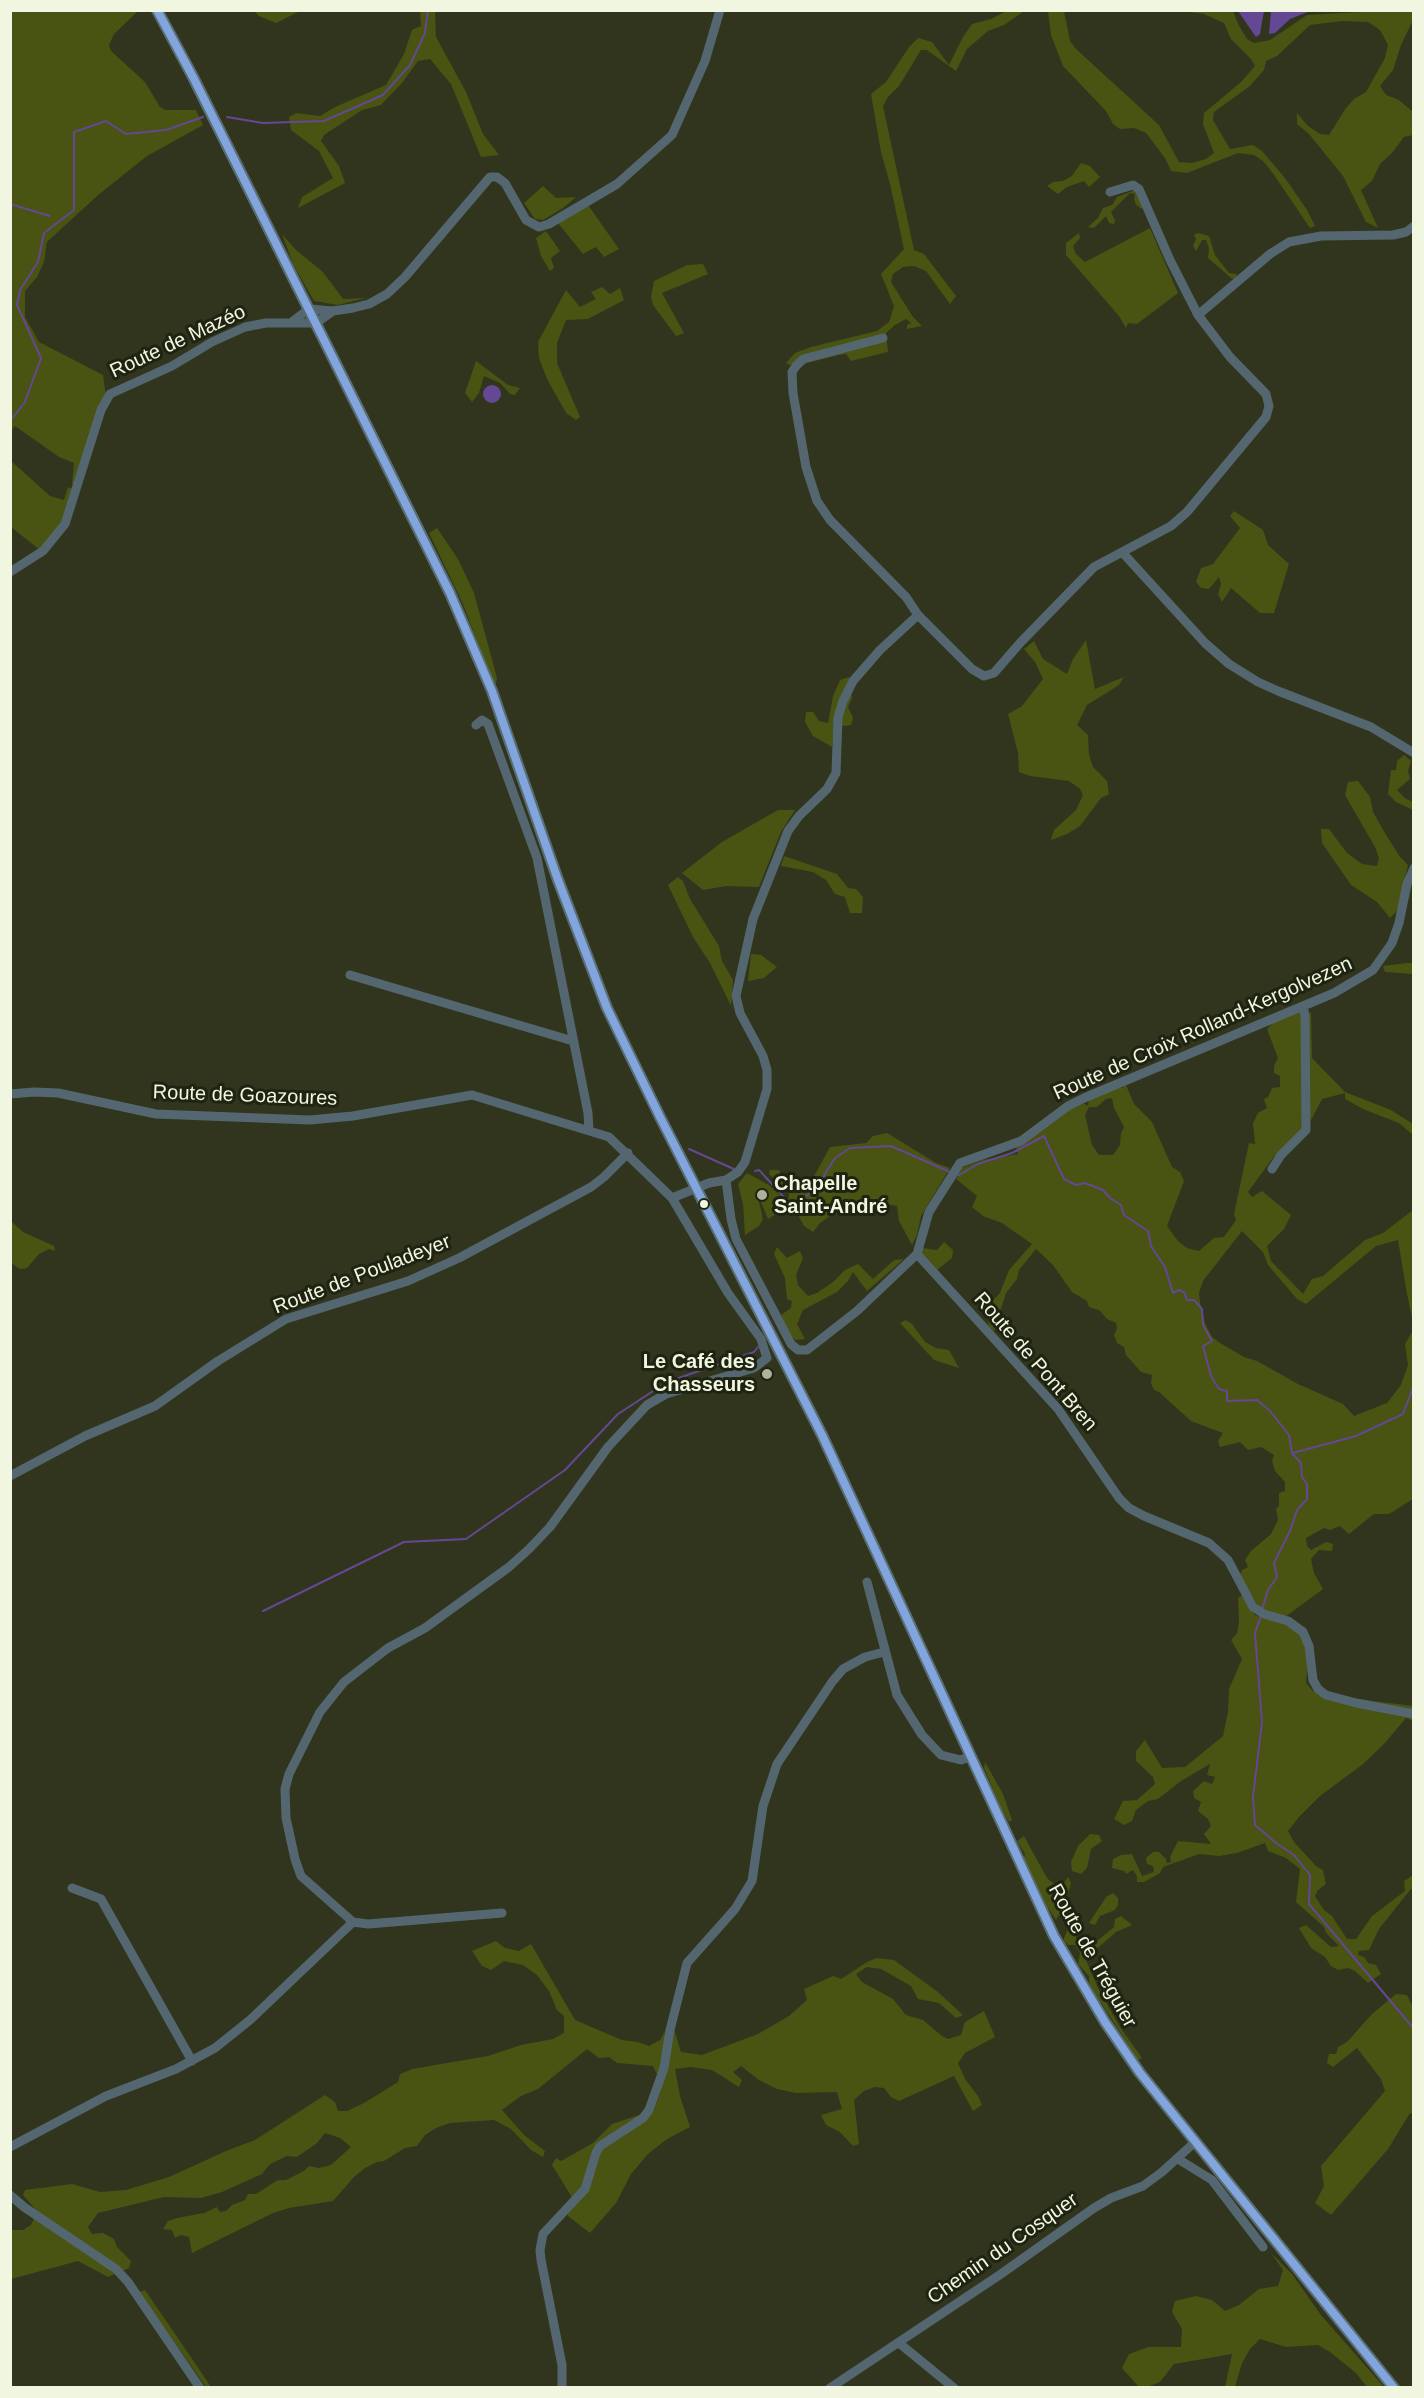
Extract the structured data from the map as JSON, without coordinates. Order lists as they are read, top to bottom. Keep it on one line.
{"streets":{"main road":["Route de Tréguier"],"street":["Route de Mazéo","Route de Croix Rolland-Kergolvezen","Route de Goazoures","Route de Pouladeyer","Route de Pont Bren","Chemin du Cosquer"]},"crossings":[["Route de Mazéo","Route de Tréguier"],["Route de Croix Rolland-Kergolvezen","Route de Pont Bren"],["Route de Goazoures","Route de Pouladeyer"],["Route de Tréguier","Chemin du Cosquer"]],"places":["Chapelle Saint-André","Le Café des Chasseurs"]}
